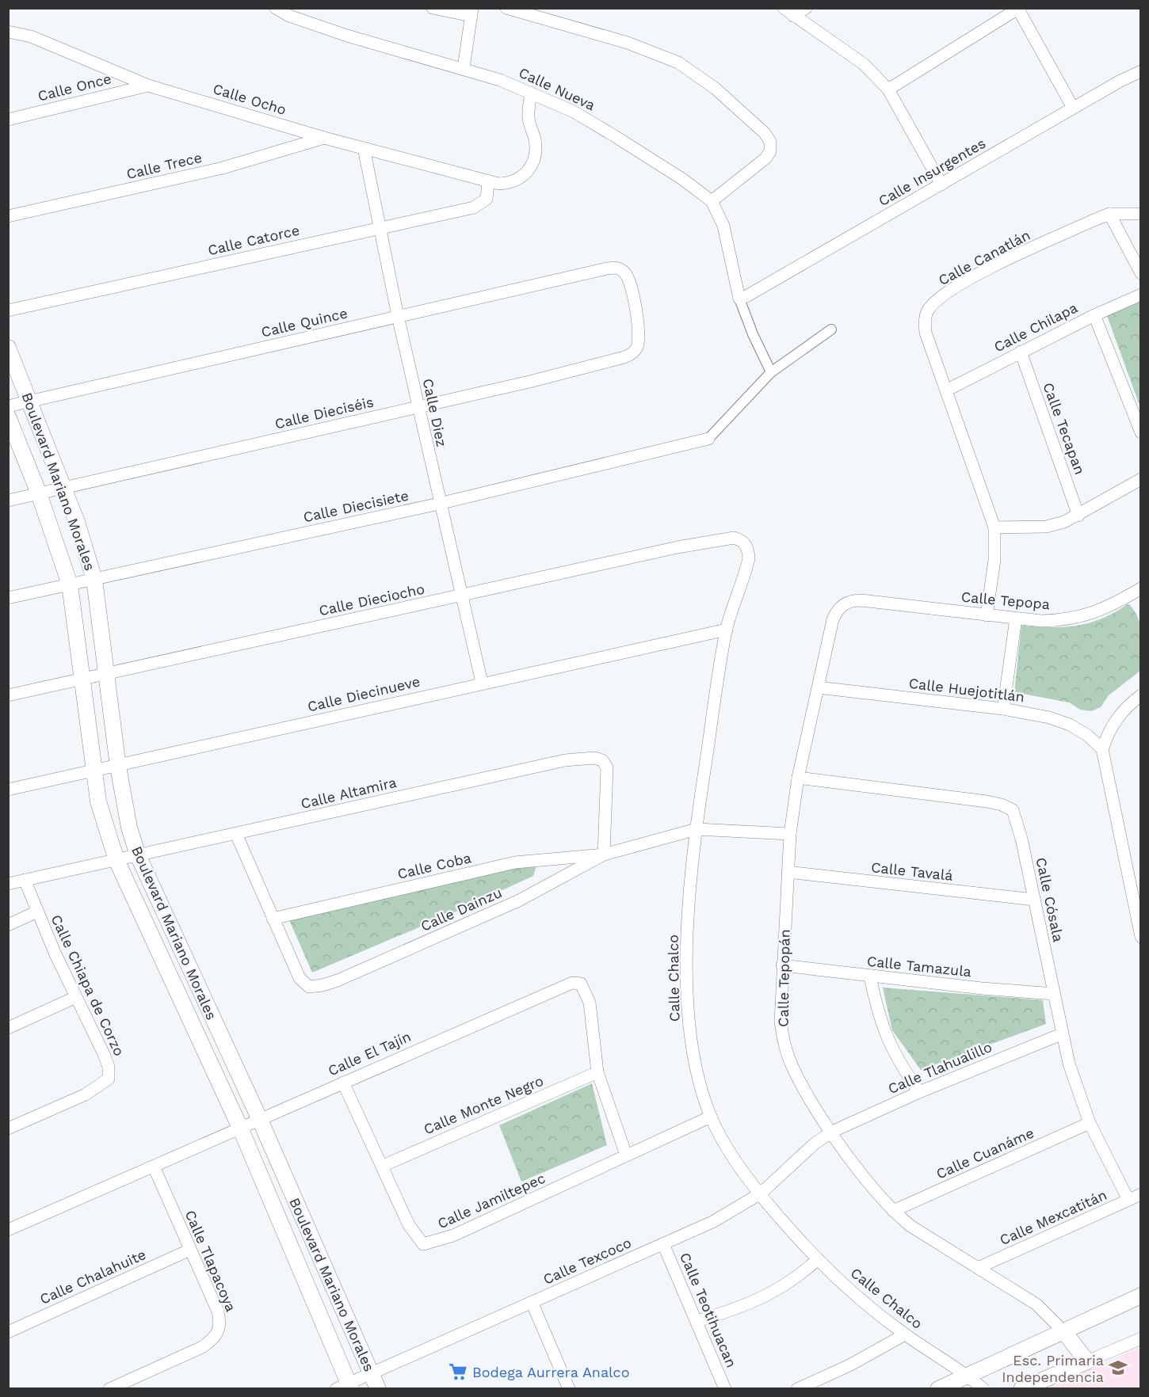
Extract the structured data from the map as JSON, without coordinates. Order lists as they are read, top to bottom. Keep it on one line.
{"streets":{"street":["Calle Once","Calle Nueva","Calle Ocho","Calle Trece","Calle Insurgentes","Calle Catorce","Calle Canatlán","Calle Quince","Calle Chilapa","Calle Dieciséis","Calle Diez","Calle Tecapan","Boulevard Mariano Morales","Calle Diecisiete","Calle Dieciocho","Calle Tepopa","Calle Huejotitlán","Calle Diecinueve","Calle Altamira","Calle Coba","Calle Tavalá","Calle Cósala","Calle Dainzu","Calle Tamazula","Calle Chalco","Calle Tepopán","Calle Chiapa de Corzo","Calle El Tajín","Calle Tlahualillo","Calle Monte Negro","Calle Cuanáme","Calle Jamiltepec","Calle Mexcatitán","Calle Tlapacoya","Calle Texcoco","Calle Chalahuite","Calle Teotihuacan"]},"crossings":[["Calle Once","Calle Ocho"],["Calle Nueva","Calle Ocho"],["Calle Nueva","Calle Insurgentes"],["Calle Ocho","Calle Trece"],["Calle Ocho","Calle Catorce"],["Calle Ocho","Calle Diez"],["Calle Catorce","Calle Diez"],["Calle Canatlán","Calle Chilapa"],["Calle Canatlán","Calle Tepopa"],["Calle Quince","Calle Dieciséis"],["Calle Quince","Calle Diez"],["Calle Quince","Boulevard Mariano Morales"],["Calle Chilapa","Calle Tecapan"],["Calle Dieciséis","Calle Diez"],["Calle Dieciséis","Boulevard Mariano Morales"],["Calle Diez","Calle Diecisiete"],["Calle Diez","Calle Dieciocho"],["Calle Diez","Calle Diecinueve"],["Boulevard Mariano Morales","Calle Diecisiete"],["Boulevard Mariano Morales","Calle Dieciocho"],["Boulevard Mariano Morales","Calle Diecinueve"],["Boulevard Mariano Morales","Calle Altamira"],["Boulevard Mariano Morales","Calle El Tajín"],["Boulevard Mariano Morales","Calle Texcoco"],["Calle Dieciocho","Calle Chalco"],["Calle Tepopa","Calle Tepopán"],["Calle Huejotitlán","Calle Tepopán"],["Calle Diecinueve","Calle Chalco"],["Calle Altamira","Calle Coba"],["Calle Altamira","Calle Dainzu"],["Calle Altamira","Calle Chiapa de Corzo"],["Calle Coba","Calle Dainzu"],["Calle Tavalá","Calle Cósala"],["Calle Tavalá","Calle Tepopán"],["Calle Cósala","Calle Tamazula"],["Calle Cósala","Calle Tepopán"],["Calle Cósala","Calle Tlahualillo"],["Calle Cósala","Calle Cuanáme"],["Calle Cósala","Calle Mexcatitán"],["Calle Dainzu","Calle Chalco"],["Calle Dainzu","Calle Tepopán"],["Calle Tamazula","Calle Tepopán"],["Calle Chalco","Calle Jamiltepec"],["Calle Chalco","Calle Texcoco"],["Calle Tepopán","Calle Tlahualillo"],["Calle Tepopán","Calle Cuanáme"],["Calle Tepopán","Calle Mexcatitán"],["Calle Tepopán","Calle Texcoco"],["Calle El Tajín","Calle Monte Negro"],["Calle El Tajín","Calle Jamiltepec"],["Calle El Tajín","Calle Tlapacoya"],["Calle Tlahualillo","Calle Texcoco"],["Calle Monte Negro","Calle Jamiltepec"],["Calle Tlapacoya","Calle Chalahuite"],["Calle Texcoco","Calle Teotihuacan"]],"places":{"school or university":["Esc. Primaria Independencia"],"supermarket":["Bodega Aurrera Analco"]}}
